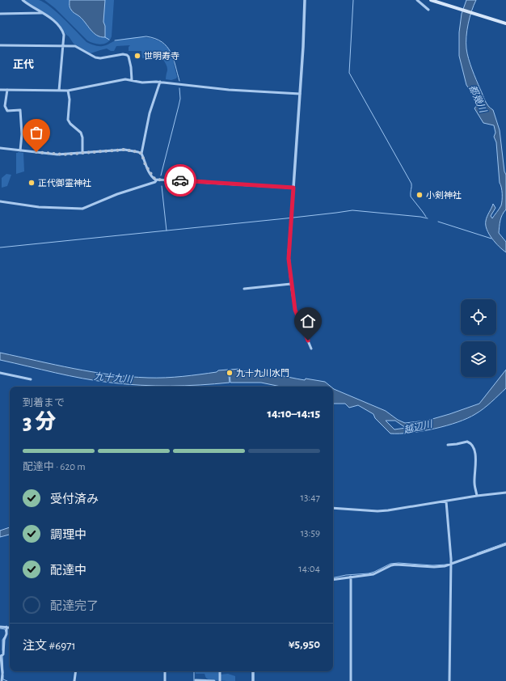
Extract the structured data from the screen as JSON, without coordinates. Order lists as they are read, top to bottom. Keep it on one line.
{"districts":["正代"],"water":["都幾川","九十九川","越辺川"],"places":["世明寿寺","正代御霊神社","小剣神社","九十九川水門"],"page":{"heading":["3 分","到着まで","14:10–14:15"],"panel":["注文 #6971","¥5,950"],"bar":"配達中 · 620 m","list":[["受付済み","13:47"],["調理中","13:59"],["配達中","14:04"],"配達完了"]}}
